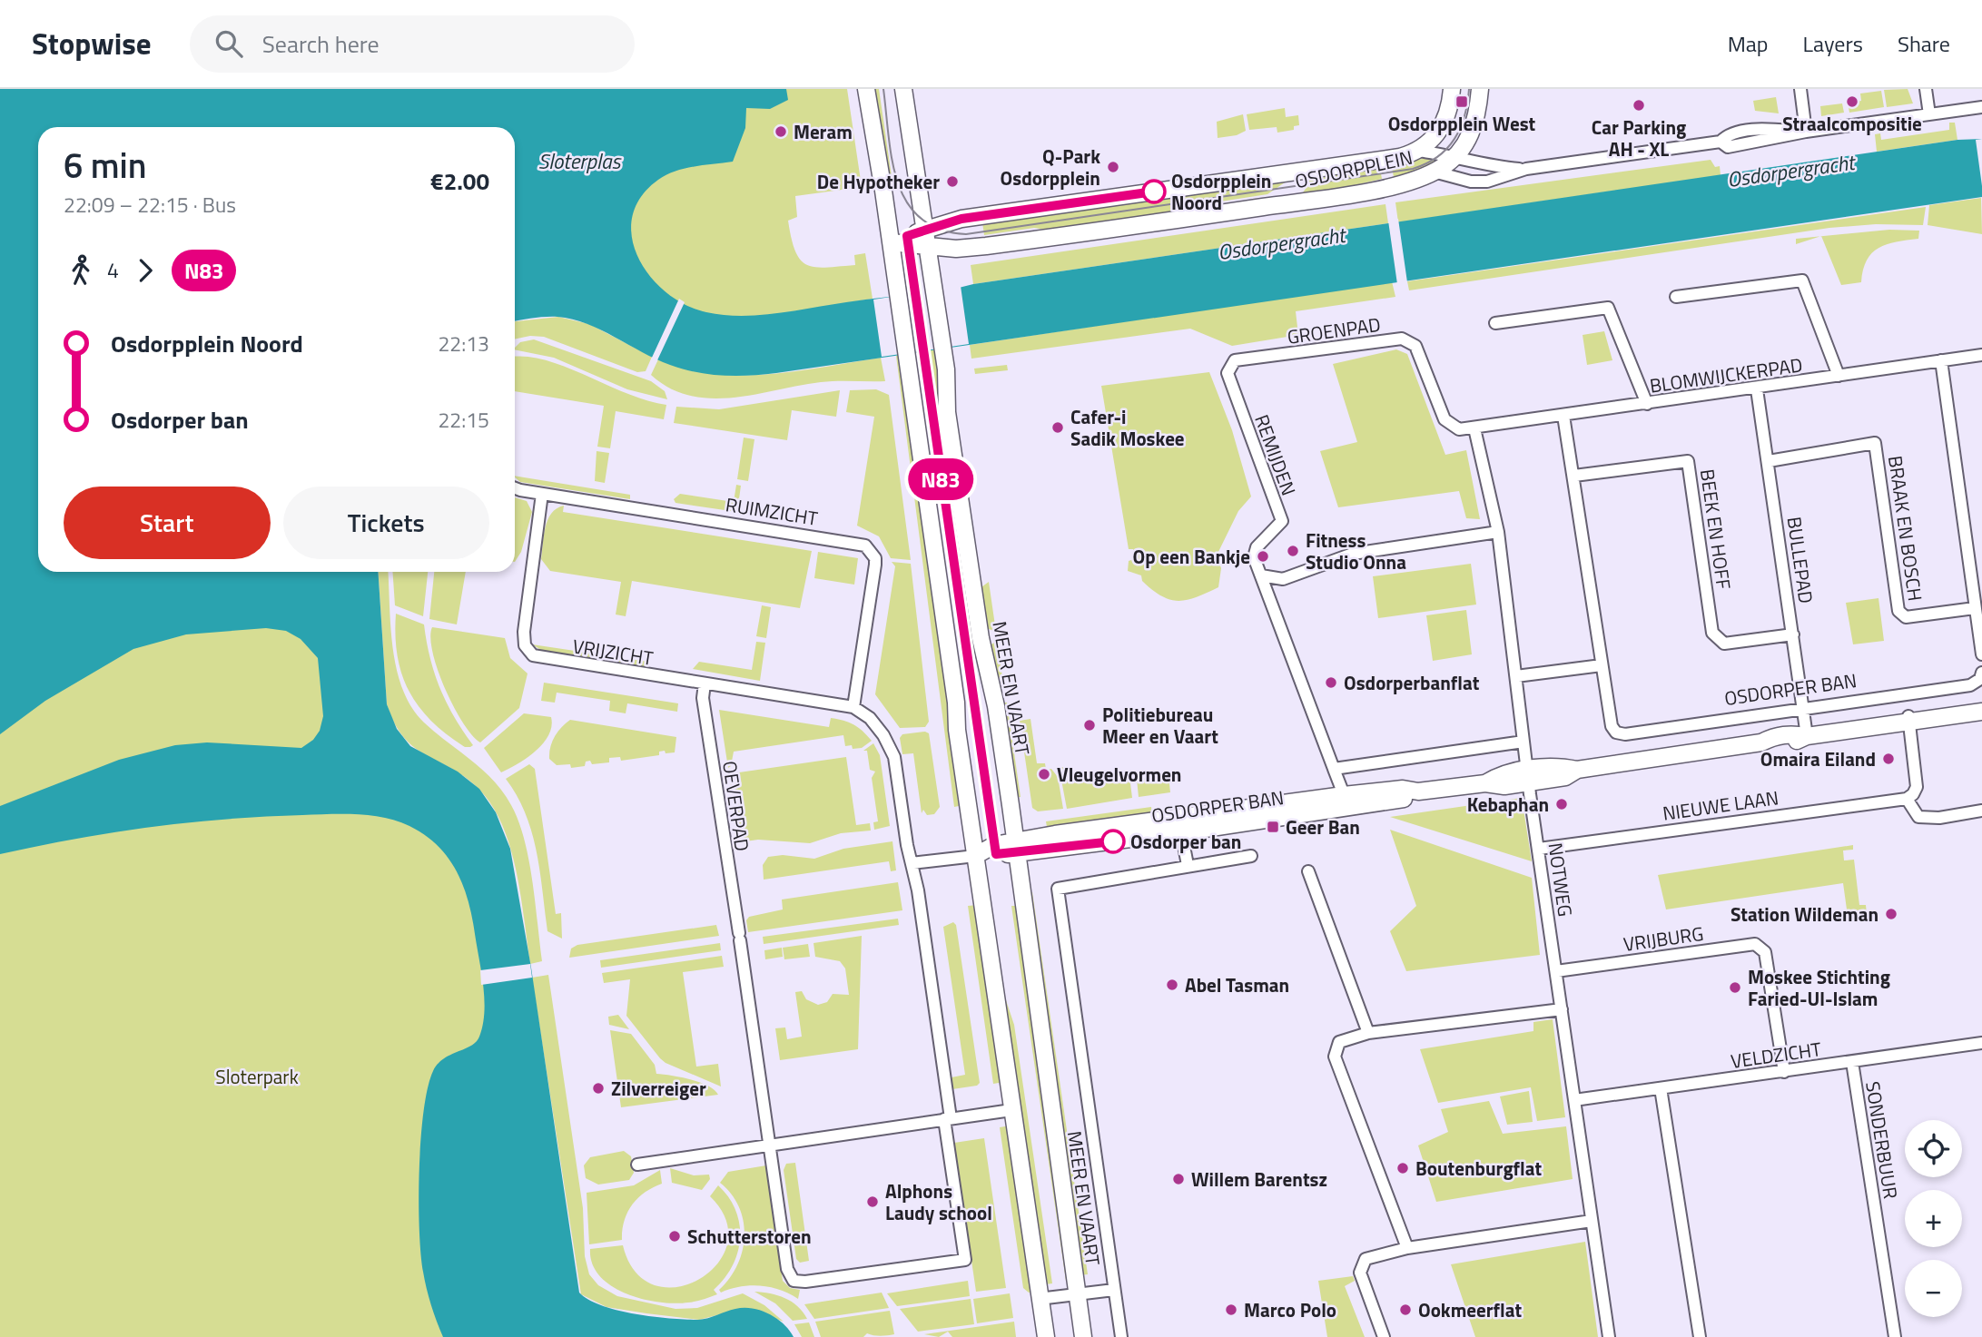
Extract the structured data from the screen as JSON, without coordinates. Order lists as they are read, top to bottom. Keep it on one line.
{"streets":{"main road":["OSDORPPLEIN","MEER EN VAART","OSDORPER BAN"],"street":["GROENPAD","BLOMWIJCKERPAD","REMIJDEN","RUIMZICHT","BRAAK EN BOSCH","BEEK EN HOFF","BULLEPAD","VRIJZICHT","NIEUWE LAAN","OEVERPAD","NOTWEG","VRIJBURG","VELDZICHT","SONDERBUUR"]},"crossings":[["OSDORPPLEIN","MEER EN VAART"],["GROENPAD","BLOMWIJCKERPAD"],["GROENPAD","REMIJDEN"],["BLOMWIJCKERPAD","BULLEPAD"],["BLOMWIJCKERPAD","NOTWEG"],["RUIMZICHT","VRIJZICHT"],["BRAAK EN BOSCH","BULLEPAD"],["BEEK EN HOFF","BULLEPAD"],["BULLEPAD","OSDORPER BAN"],["VRIJZICHT","OEVERPAD"],["MEER EN VAART","OSDORPER BAN"],["OSDORPER BAN","NOTWEG"],["NIEUWE LAAN","NOTWEG"],["NOTWEG","VRIJBURG"],["NOTWEG","VELDZICHT"],["VRIJBURG","VELDZICHT"],["VELDZICHT","SONDERBUUR"]],"water":["Sloterplas","Osdorpergracht"],"parks":["Sloterpark"],"places":{"transit":["Osdorpplein West","Geer Ban"],"other":["Straalcompositie","Car Parking AH - XL","Meram","Q-Park Osdorpplein","De Hypotheker","Osdorpplein Noord","Cafer-i Sadik Moskee","Fitness Studio Onna","Op een Bankje","Osdorperbanflat","Politiebureau Meer en Vaart","Omaira Eiland","Vleugelvormen","Kebaphan","Osdorper ban","Station Wildeman","Abel Tasman","Moskee Stichting Faried-Ul-Islam","Zilverreiger","Boutenburgflat","Willem Barentsz","Alphons Laudy school","Schutterstoren","Marco Polo","Ookmeerflat"]},"lines":["bus line N83"],"page":{"header":"Stopwise","search":"Search here","nav":["Map","Layers","Share"],"on_map":"N83","heading":["6 min","22:09 – 22:15 · Bus","€2.00"],"legs":["4","N83"],"list":[{"name":"Osdorpplein Noord","value":"22:13"},{"name":"Osdorper ban","value":"22:15"}],"buttons":["Start","Tickets"],"map_buttons":["+","−"]}}
